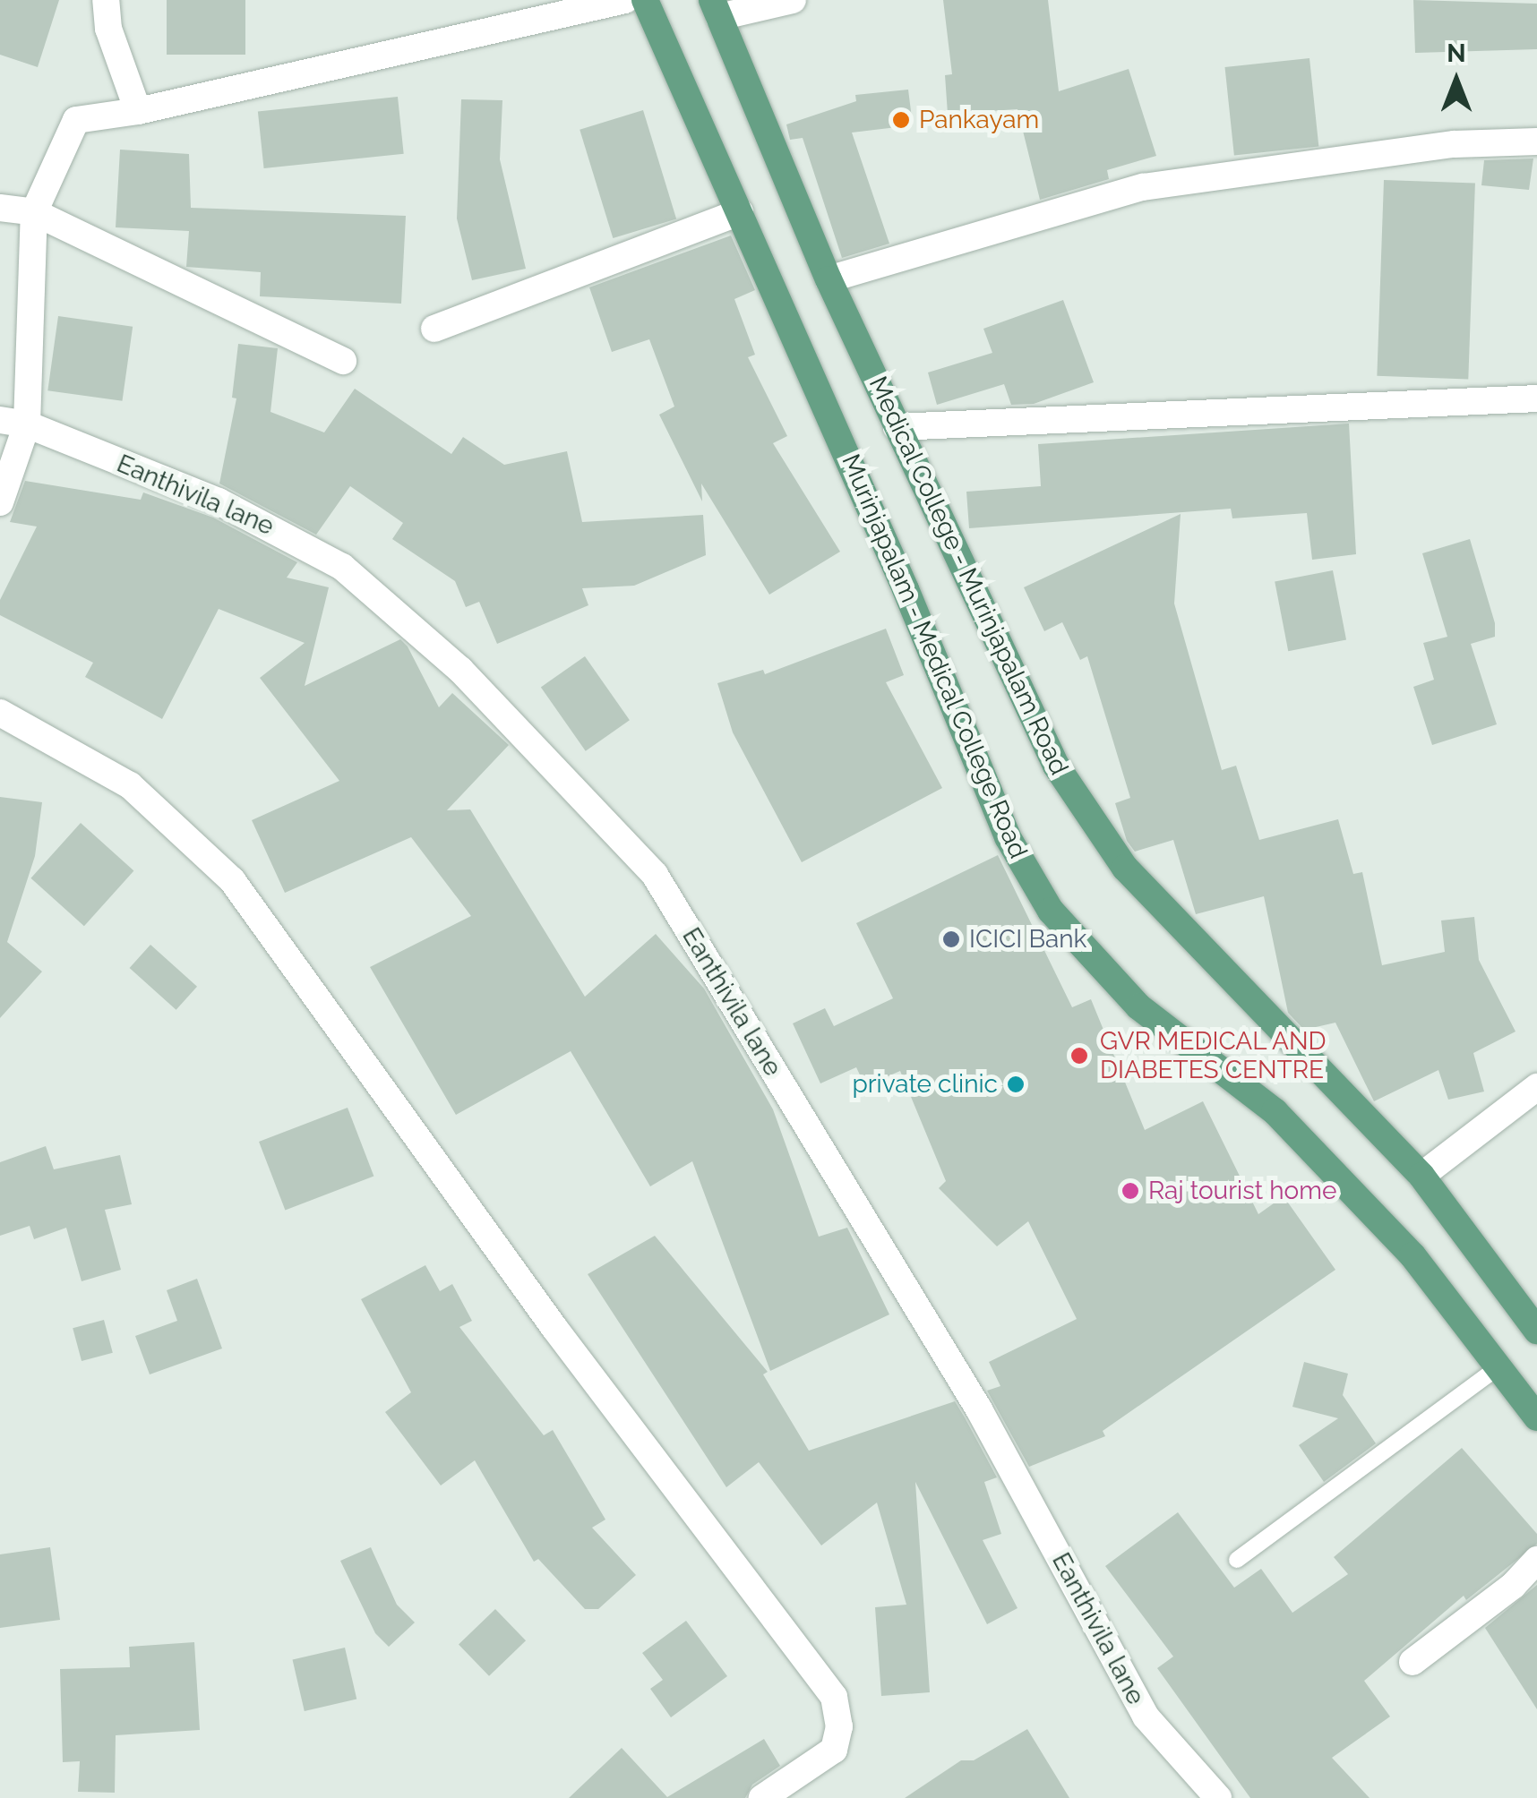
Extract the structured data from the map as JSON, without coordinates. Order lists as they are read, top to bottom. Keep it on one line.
{"streets":{"main road":["Medical College - Murinjapalam Road","Murinjapalam - Medical College Road"],"street":["Eanthivila lane"]},"places":["Pankayam","ICICI Bank","GVR MEDICAL AND DIABETES CENTRE","private clinic","Raj tourist home"],"north":"top"}
